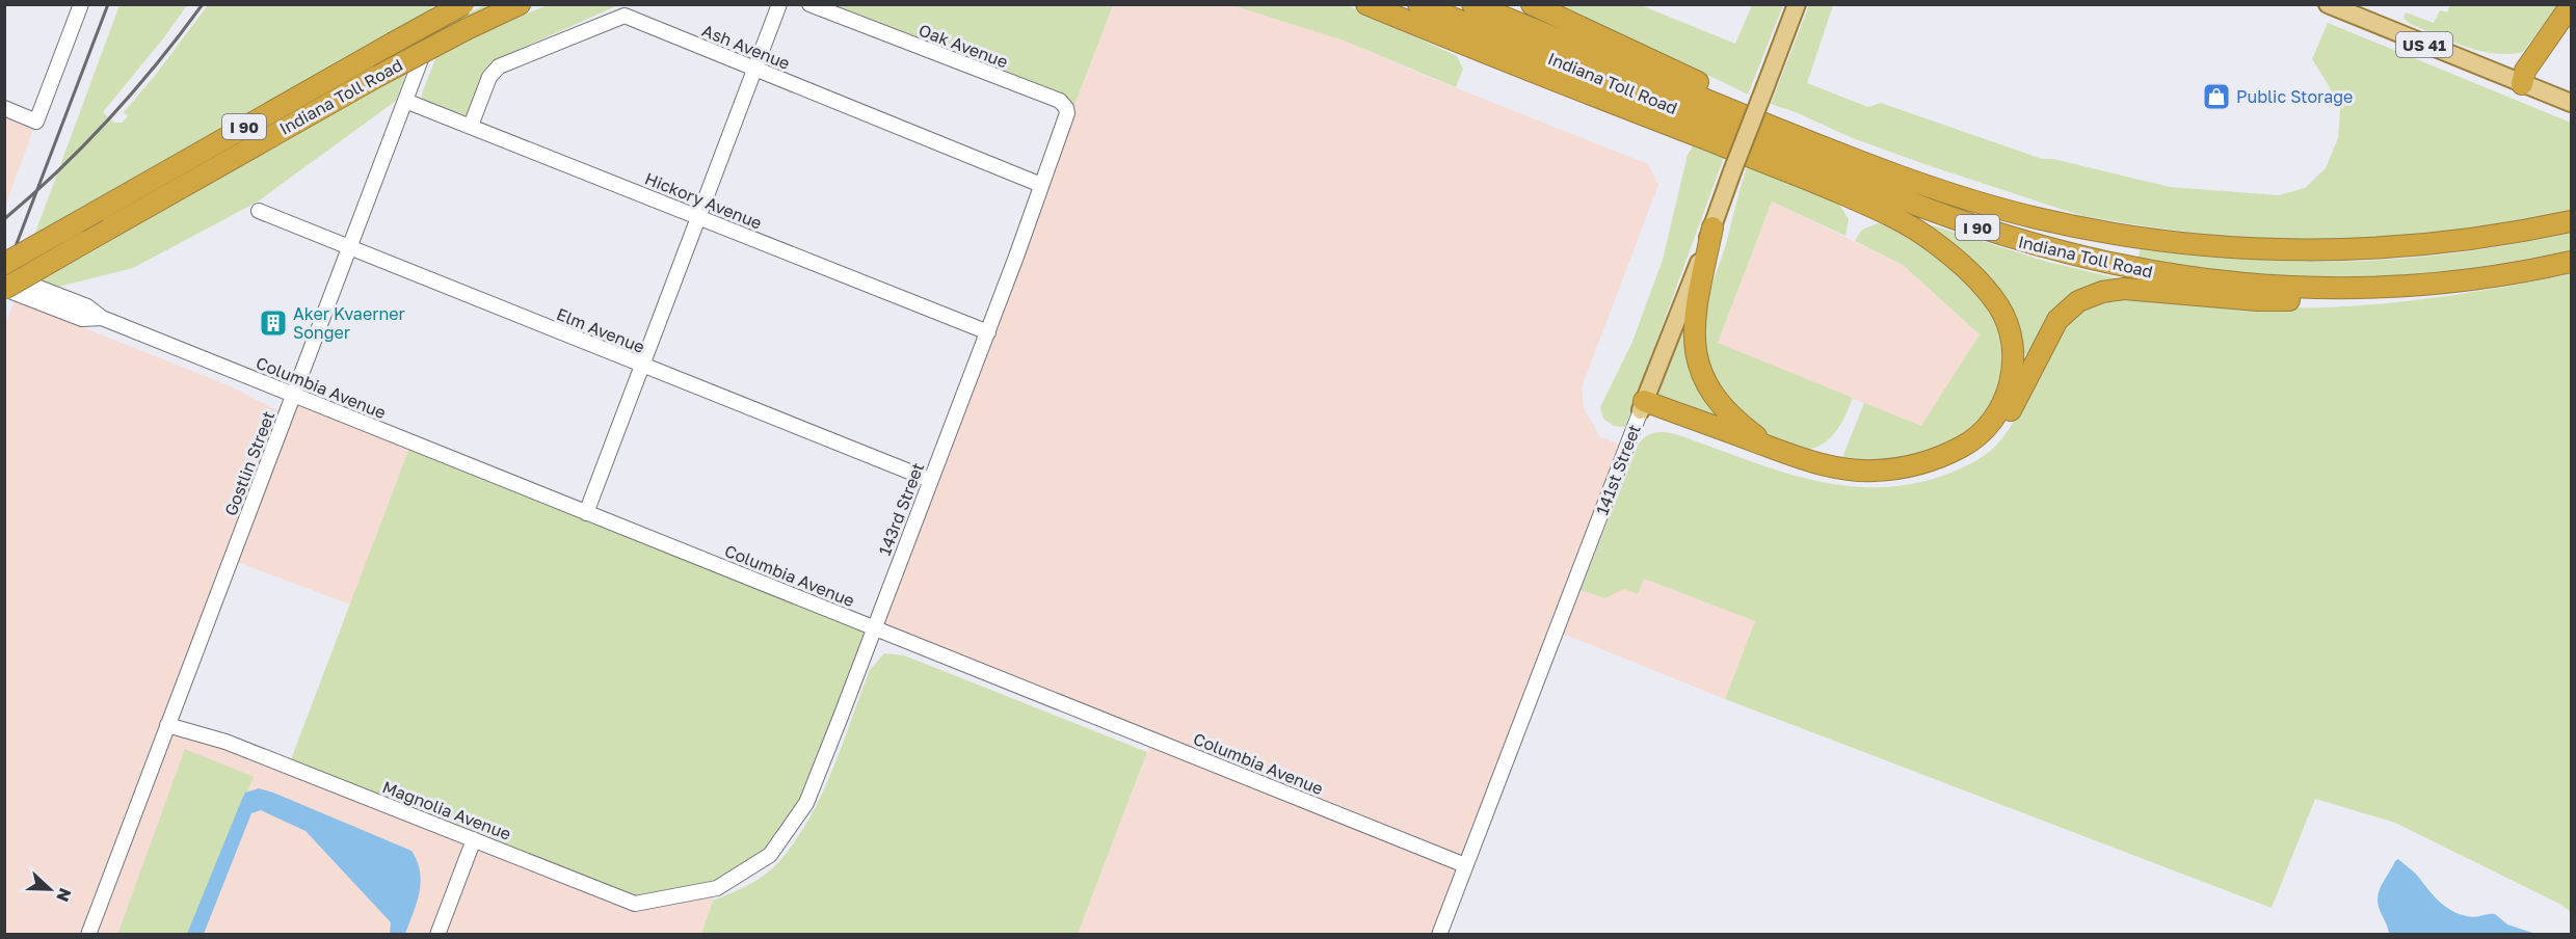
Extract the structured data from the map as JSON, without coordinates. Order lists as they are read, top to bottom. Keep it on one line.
{"streets":{"highway":["Indiana Toll Road","I 90"],"main road":["US 41","141st Street"],"street":["Oak Avenue","Ash Avenue","Hickory Avenue","Elm Avenue","Columbia Avenue","Gostlin Street","143rd Street","Magnolia Avenue"]},"crossings":[["Oak Avenue","143rd Street"],["Ash Avenue","Hickory Avenue"],["Ash Avenue","143rd Street"],["Indiana Toll Road","Columbia Avenue"],["Hickory Avenue","Gostlin Street"],["Hickory Avenue","143rd Street"],["Elm Avenue","Gostlin Street"],["Elm Avenue","143rd Street"],["Columbia Avenue","Gostlin Street"],["Columbia Avenue","141st Street"],["Columbia Avenue","143rd Street"],["Gostlin Street","Magnolia Avenue"],["143rd Street","Magnolia Avenue"]],"places":{"shop":["Public Storage"],"building":["Aker Kvaerner Songer"]},"north":"right"}
